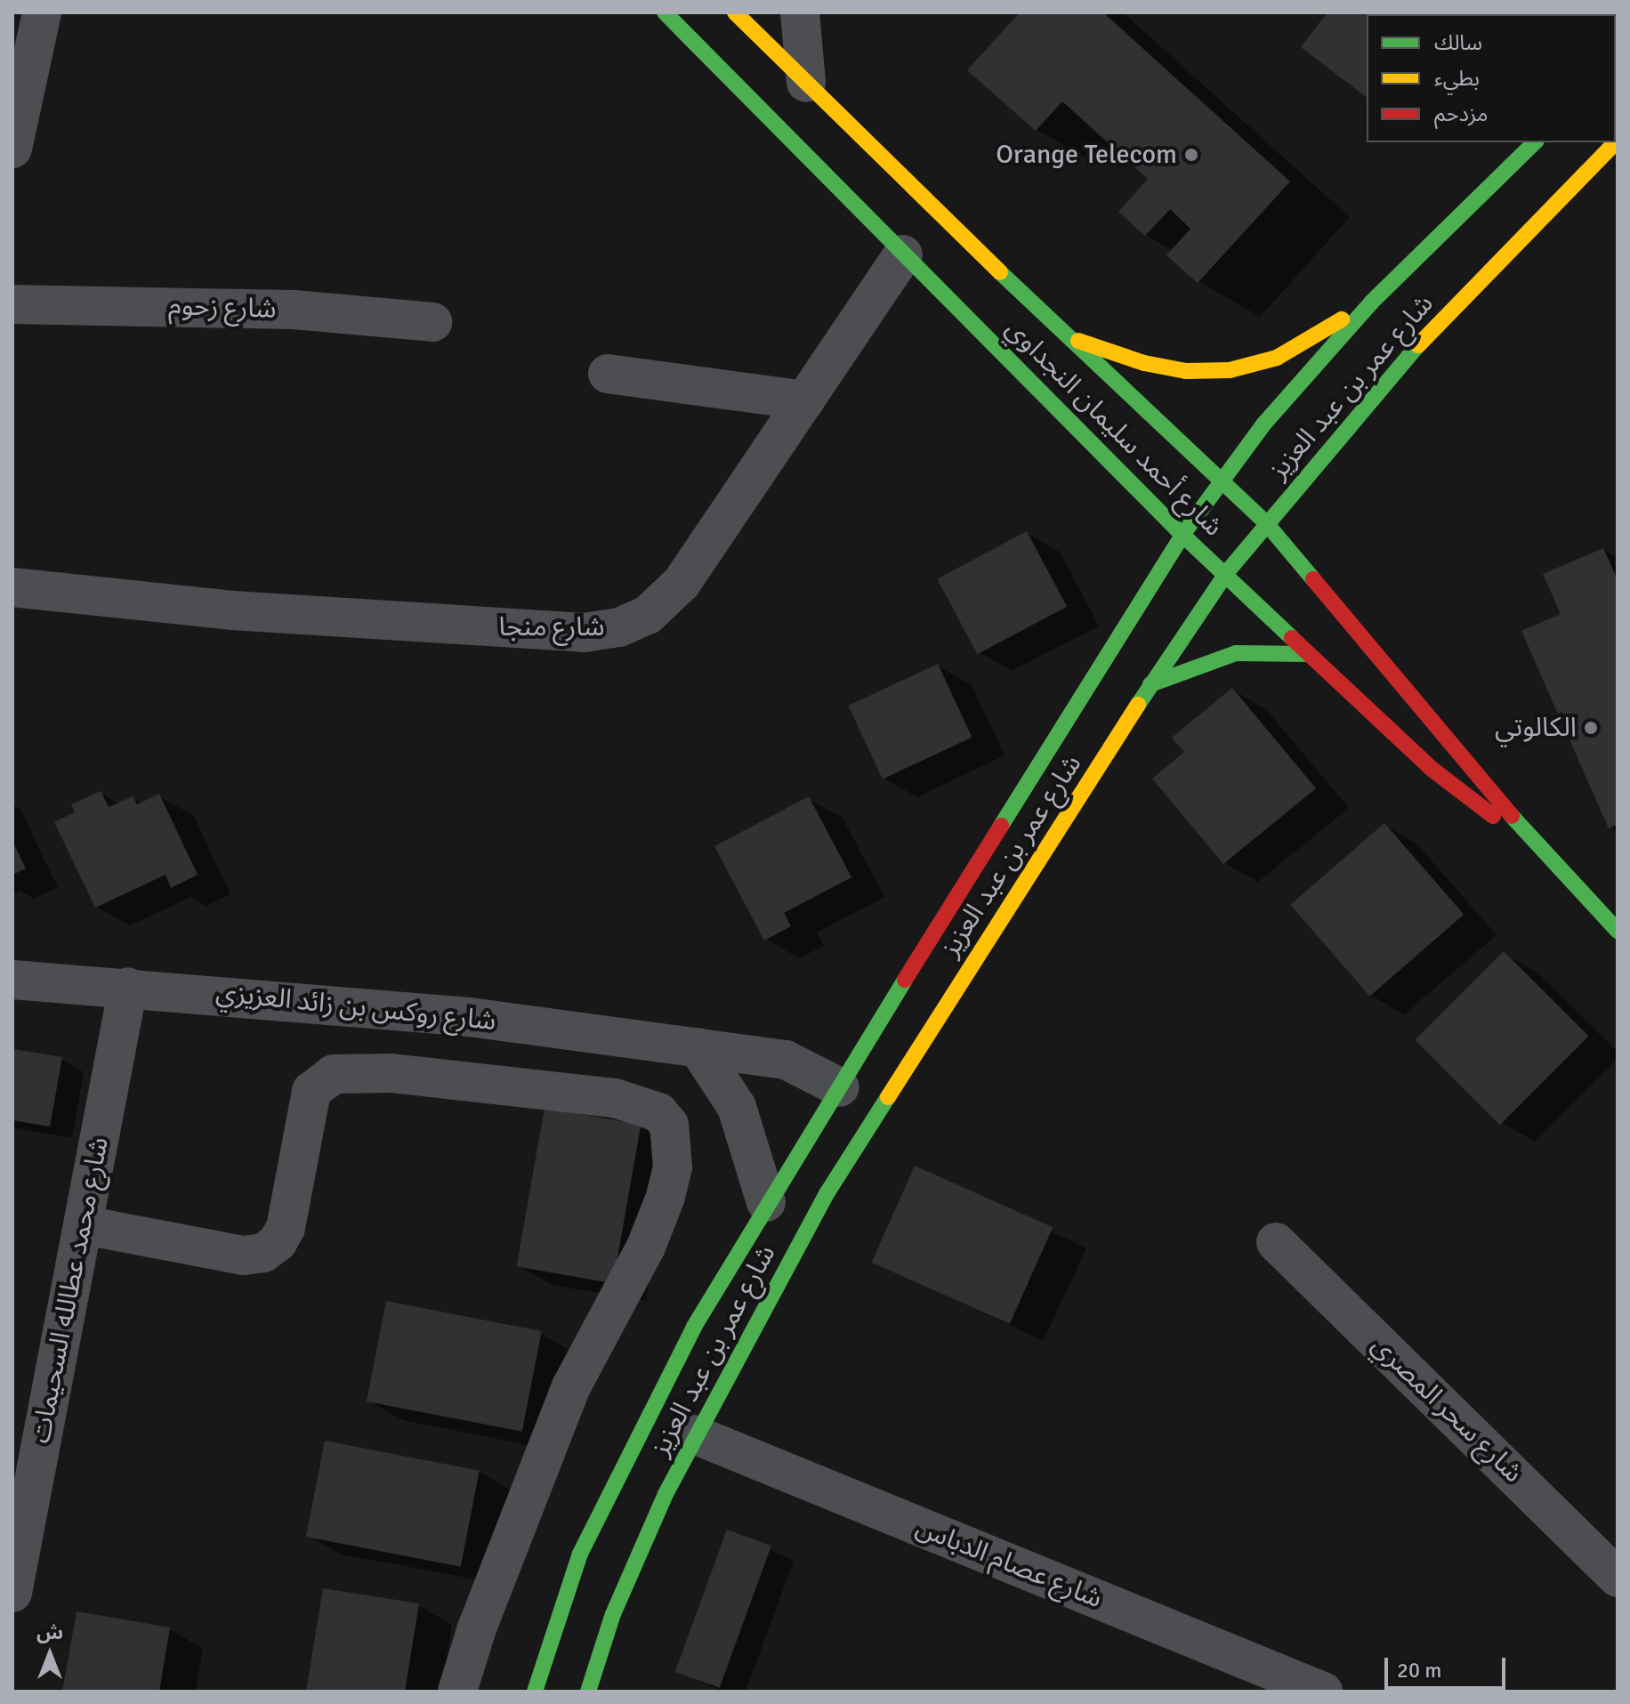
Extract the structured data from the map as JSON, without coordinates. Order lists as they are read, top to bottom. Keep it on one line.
{"streets":{"street":["شارع زحوم","شارع عمر بن عبد العزيز","شارع أحمد سليمان النجداوي","شارع منجا","شارع روكس بن زائد العزيزي","شارع محمد عطالله السحيمات","شارع سحر المصري","شارع عصام الدباس"]},"crossings":[["شارع عمر بن عبد العزيز","شارع أحمد سليمان النجداوي"],["شارع عمر بن عبد العزيز","شارع روكس بن زائد العزيزي"],["شارع عمر بن عبد العزيز","شارع عصام الدباس"],["شارع أحمد سليمان النجداوي","شارع منجا"],["شارع روكس بن زائد العزيزي","شارع محمد عطالله السحيمات"]],"places":["Orange Telecom","الكالوتي"],"legend":["سالك","بطيء","مزدحم"],"scale_bar":"20 m","north":"top"}
